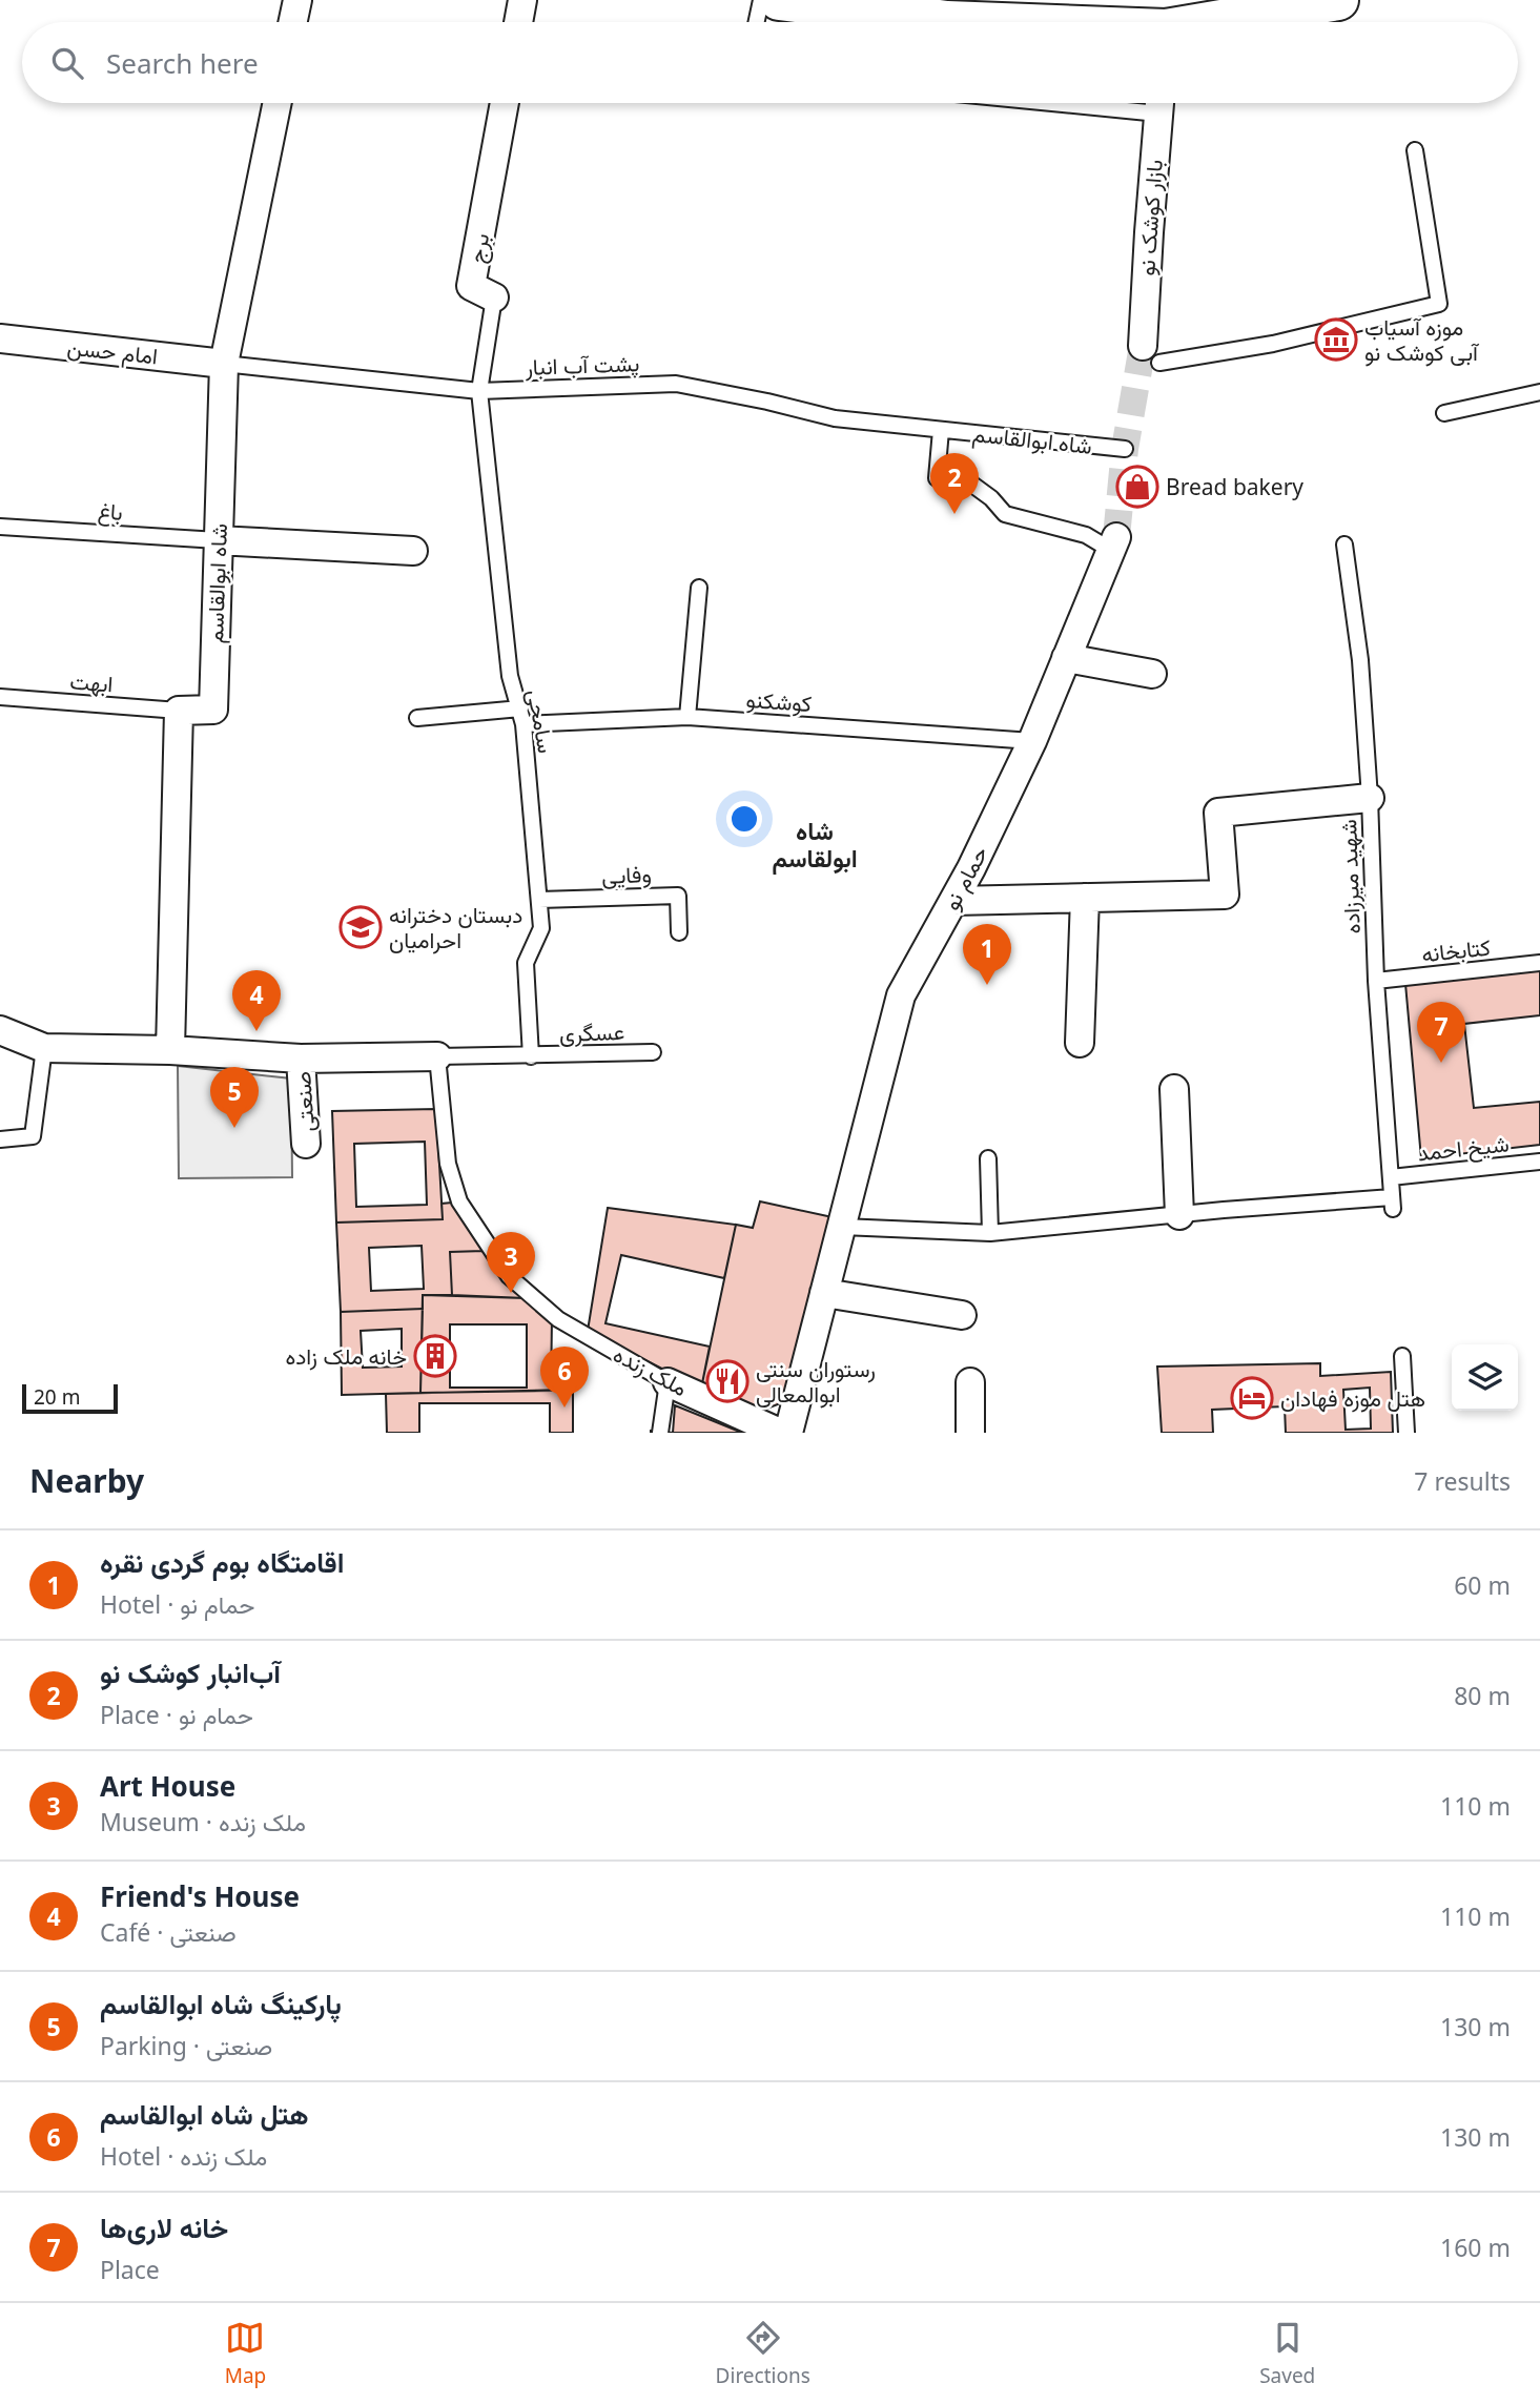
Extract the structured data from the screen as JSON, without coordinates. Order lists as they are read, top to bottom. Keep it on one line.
{"streets":{"street":["بازار کوشک نو","برج","امام حسن","شاه ابوالقاسم","حمام نو","صنعتی","ملک زنده"],"lane":["پشت آب انبار","باغ","ابهت","کوشکنو","سامحی","وفایی","شهید میرزاده","کتابخانه","عسگری","شیخ احمد"]},"crossings":[["برج","پشت آب انبار"],["برج","سامحی"],["امام حسن","پشت آب انبار"],["امام حسن","شاه ابوالقاسم"],["پشت آب انبار","شاه ابوالقاسم"],["پشت آب انبار","سامحی"],["شاه ابوالقاسم","باغ"],["شاه ابوالقاسم","ابهت"],["کوشکنو","سامحی"],["کوشکنو","حمام نو"],["سامحی","وفایی"],["سامحی","عسگری"],["شهید میرزاده","کتابخانه"],["شهید میرزاده","شیخ احمد"],["عسگری","ملک زنده"]],"districts":["شاه ابولقاسم"],"places":{"museum":["موزه آسیاب آبی کوشک نو"],"shop":["Bread bakery"],"school or university":["دبستان دخترانه احرامیان"],"building":["خانه ملک زاده"],"restaurant":["رستوران سنتی ابوالمعالی"],"hotel":["هتل موزه فهادان"]},"scale_bar":"20 m","page":{"search":"Search here","pins":["2","1","4","7","5","3","6"],"scale":"20 m","heading":["Nearby","7 results"],"list":[{"mark":"1","name":"اقامتگاه بوم گردی نقره","note":"Hotel · حمام نو","value":"60 m"},{"mark":"2","name":"آب‌انبار کوشک نو","note":"Place · حمام نو","value":"80 m"},{"mark":"3","name":"Art House","note":"Museum · ملک زنده","value":"110 m"},{"mark":"4","name":"Friend's House","note":"Café · صنعتی","value":"110 m"},{"mark":"5","name":"پارکینگ شاه ابوالقاسم","note":"Parking · صنعتی","value":"130 m"},{"mark":"6","name":"هتل شاه ابوالقاسم","note":"Hotel · ملک زنده","value":"130 m"},{"mark":"7","name":"خانه لاری‌ها","note":"Place","value":"160 m"}],"nav":["Map","Directions","Saved"]}}
